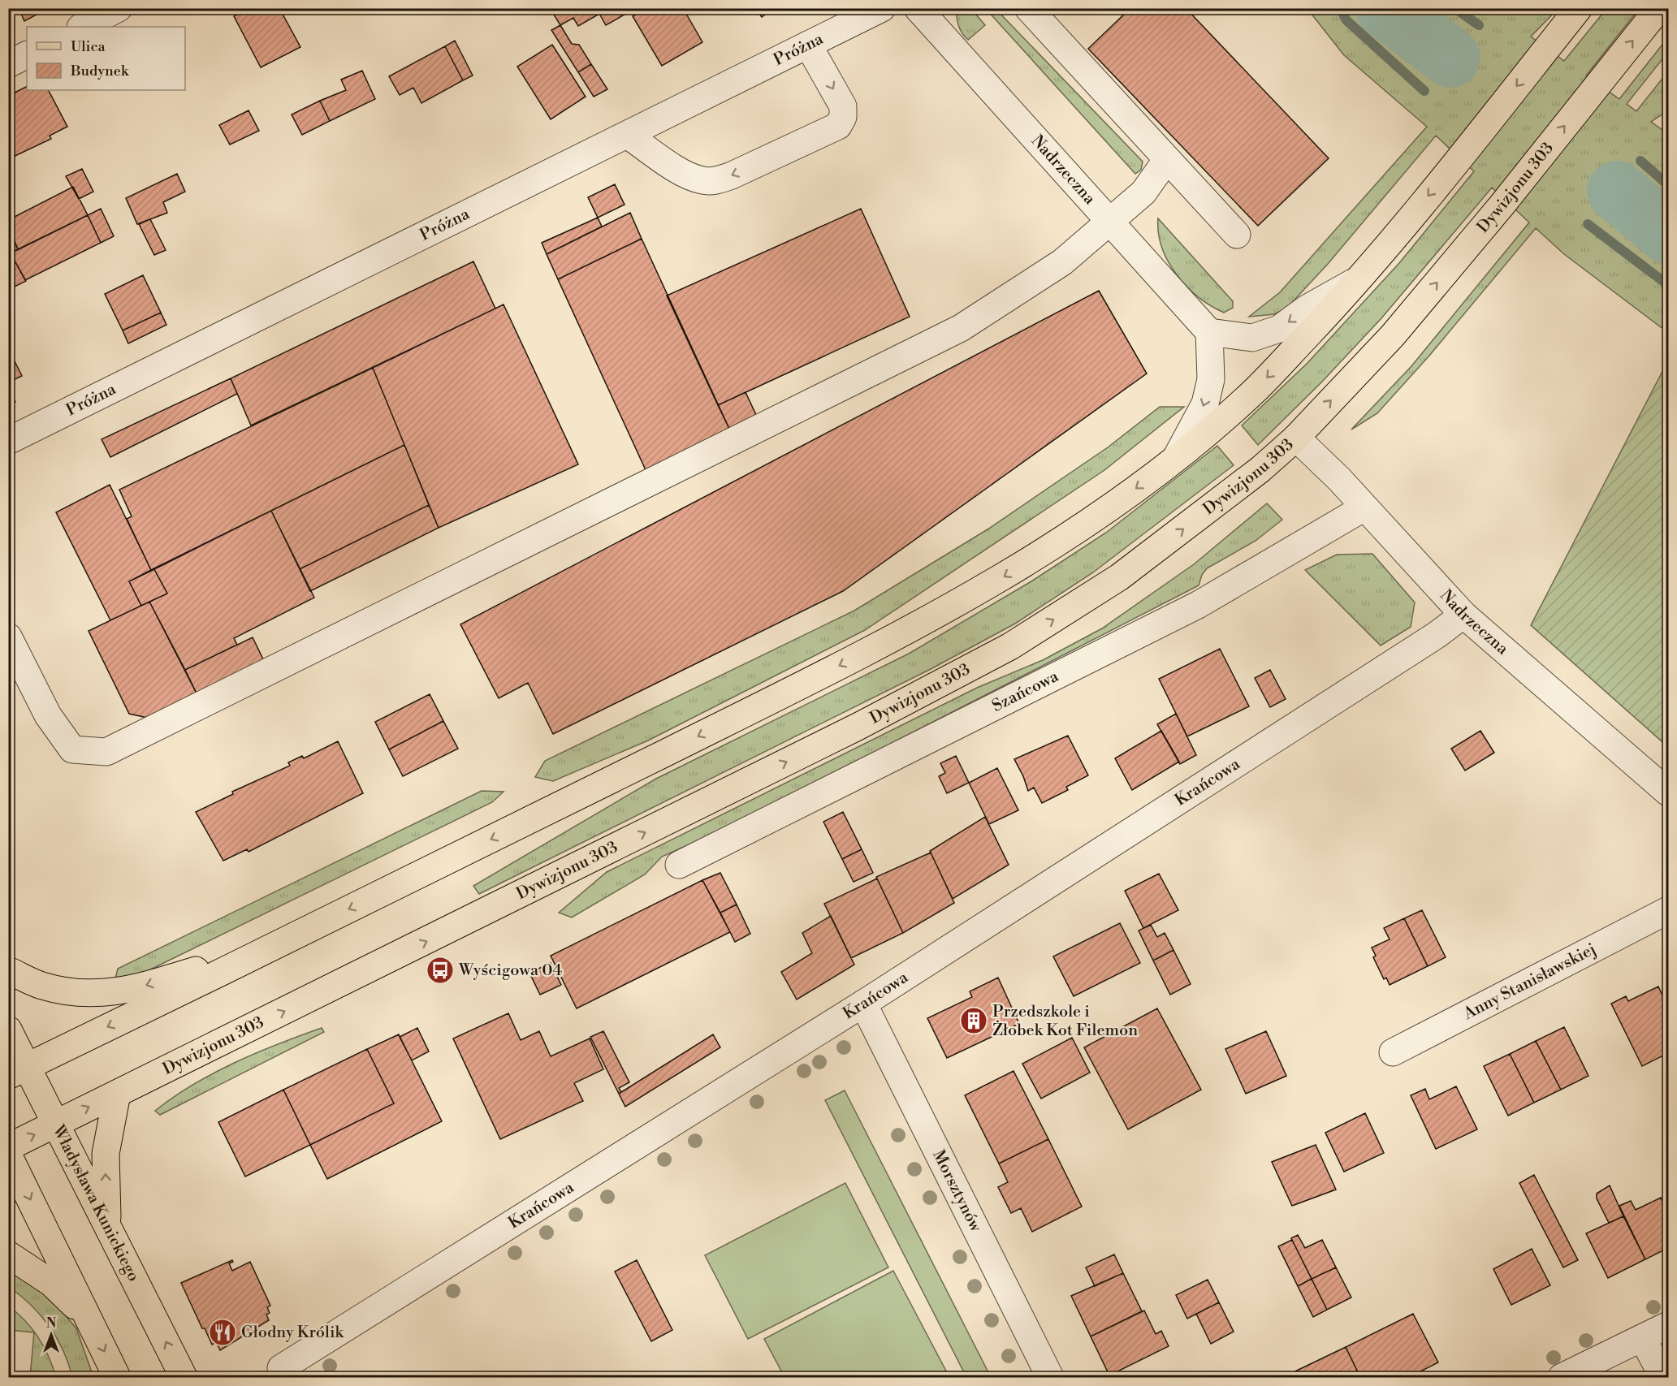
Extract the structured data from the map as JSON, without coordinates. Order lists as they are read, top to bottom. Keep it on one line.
{"streets":{"main road":["Dywizjonu 303","Władysława Kunickiego"],"street":["Próżna","Nadrzeczna","Szańcowa","Krańcowa","Anny Stanisławskiej","Morsztynów"]},"crossings":[["Nadrzeczna","Dywizjonu 303"],["Nadrzeczna","Szańcowa"],["Nadrzeczna","Krańcowa"],["Dywizjonu 303","Władysława Kunickiego"],["Krańcowa","Morsztynów"]],"places":{"bus stop":["Wyścigowa 04"],"building":["Przedszkole i Żłobek Kot Filemon"],"restaurant":["Głodny Królik"]},"legend":["Ulica","Budynek"],"north":"top"}
